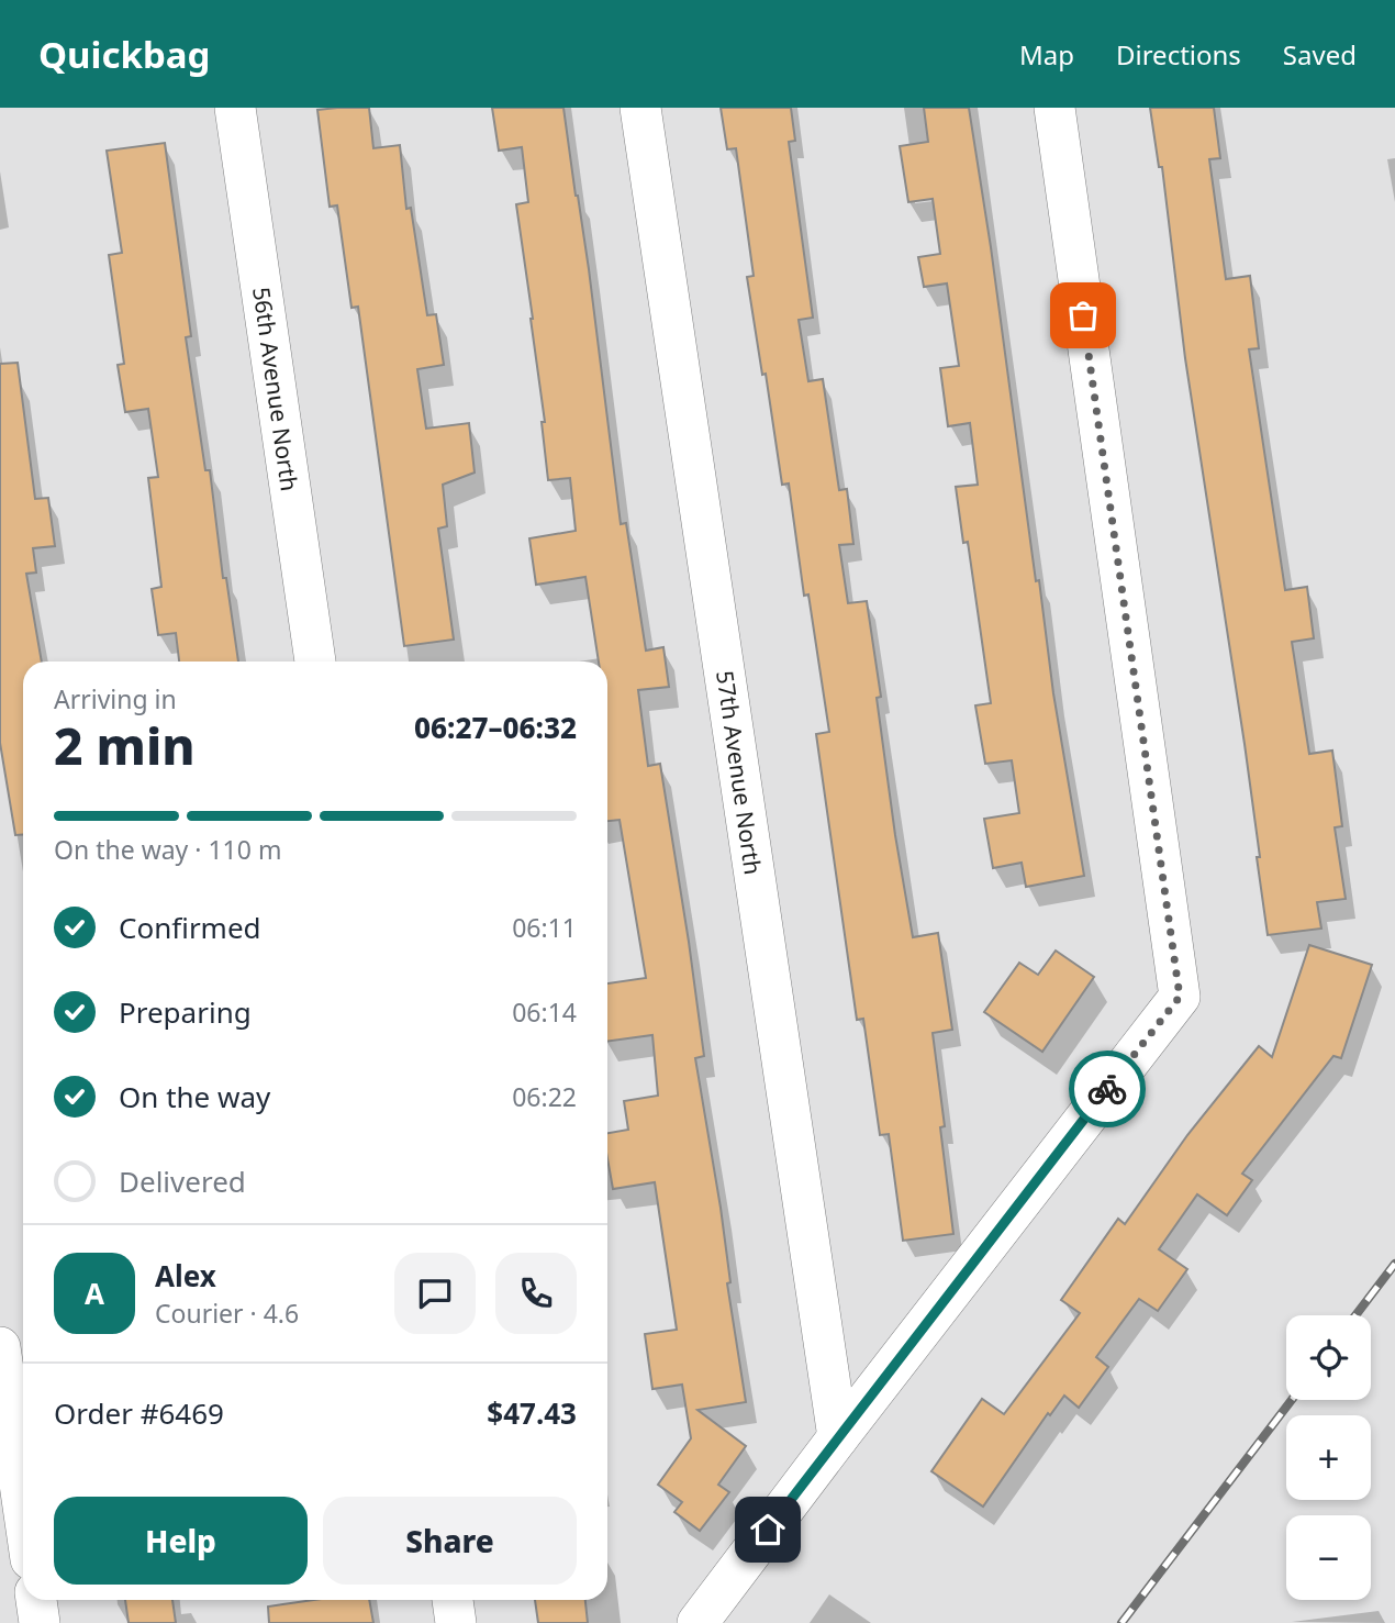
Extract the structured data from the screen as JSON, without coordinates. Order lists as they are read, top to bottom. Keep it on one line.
{"streets":{"street":["56th Avenue North","57th Avenue North"]},"page":{"header":"Quickbag","nav":["Map","Directions","Saved"],"heading":["2 min","Arriving in","06:27–06:32"],"panel":["Alex","Courier · 4.6","Order #6469","$47.43"],"bar":"On the way · 110 m","list":[["Confirmed","06:11"],["Preparing","06:14"],["On the way","06:22"],"Delivered"],"round":"A","map_buttons":["+","−"],"buttons":["Help","Share"]}}
